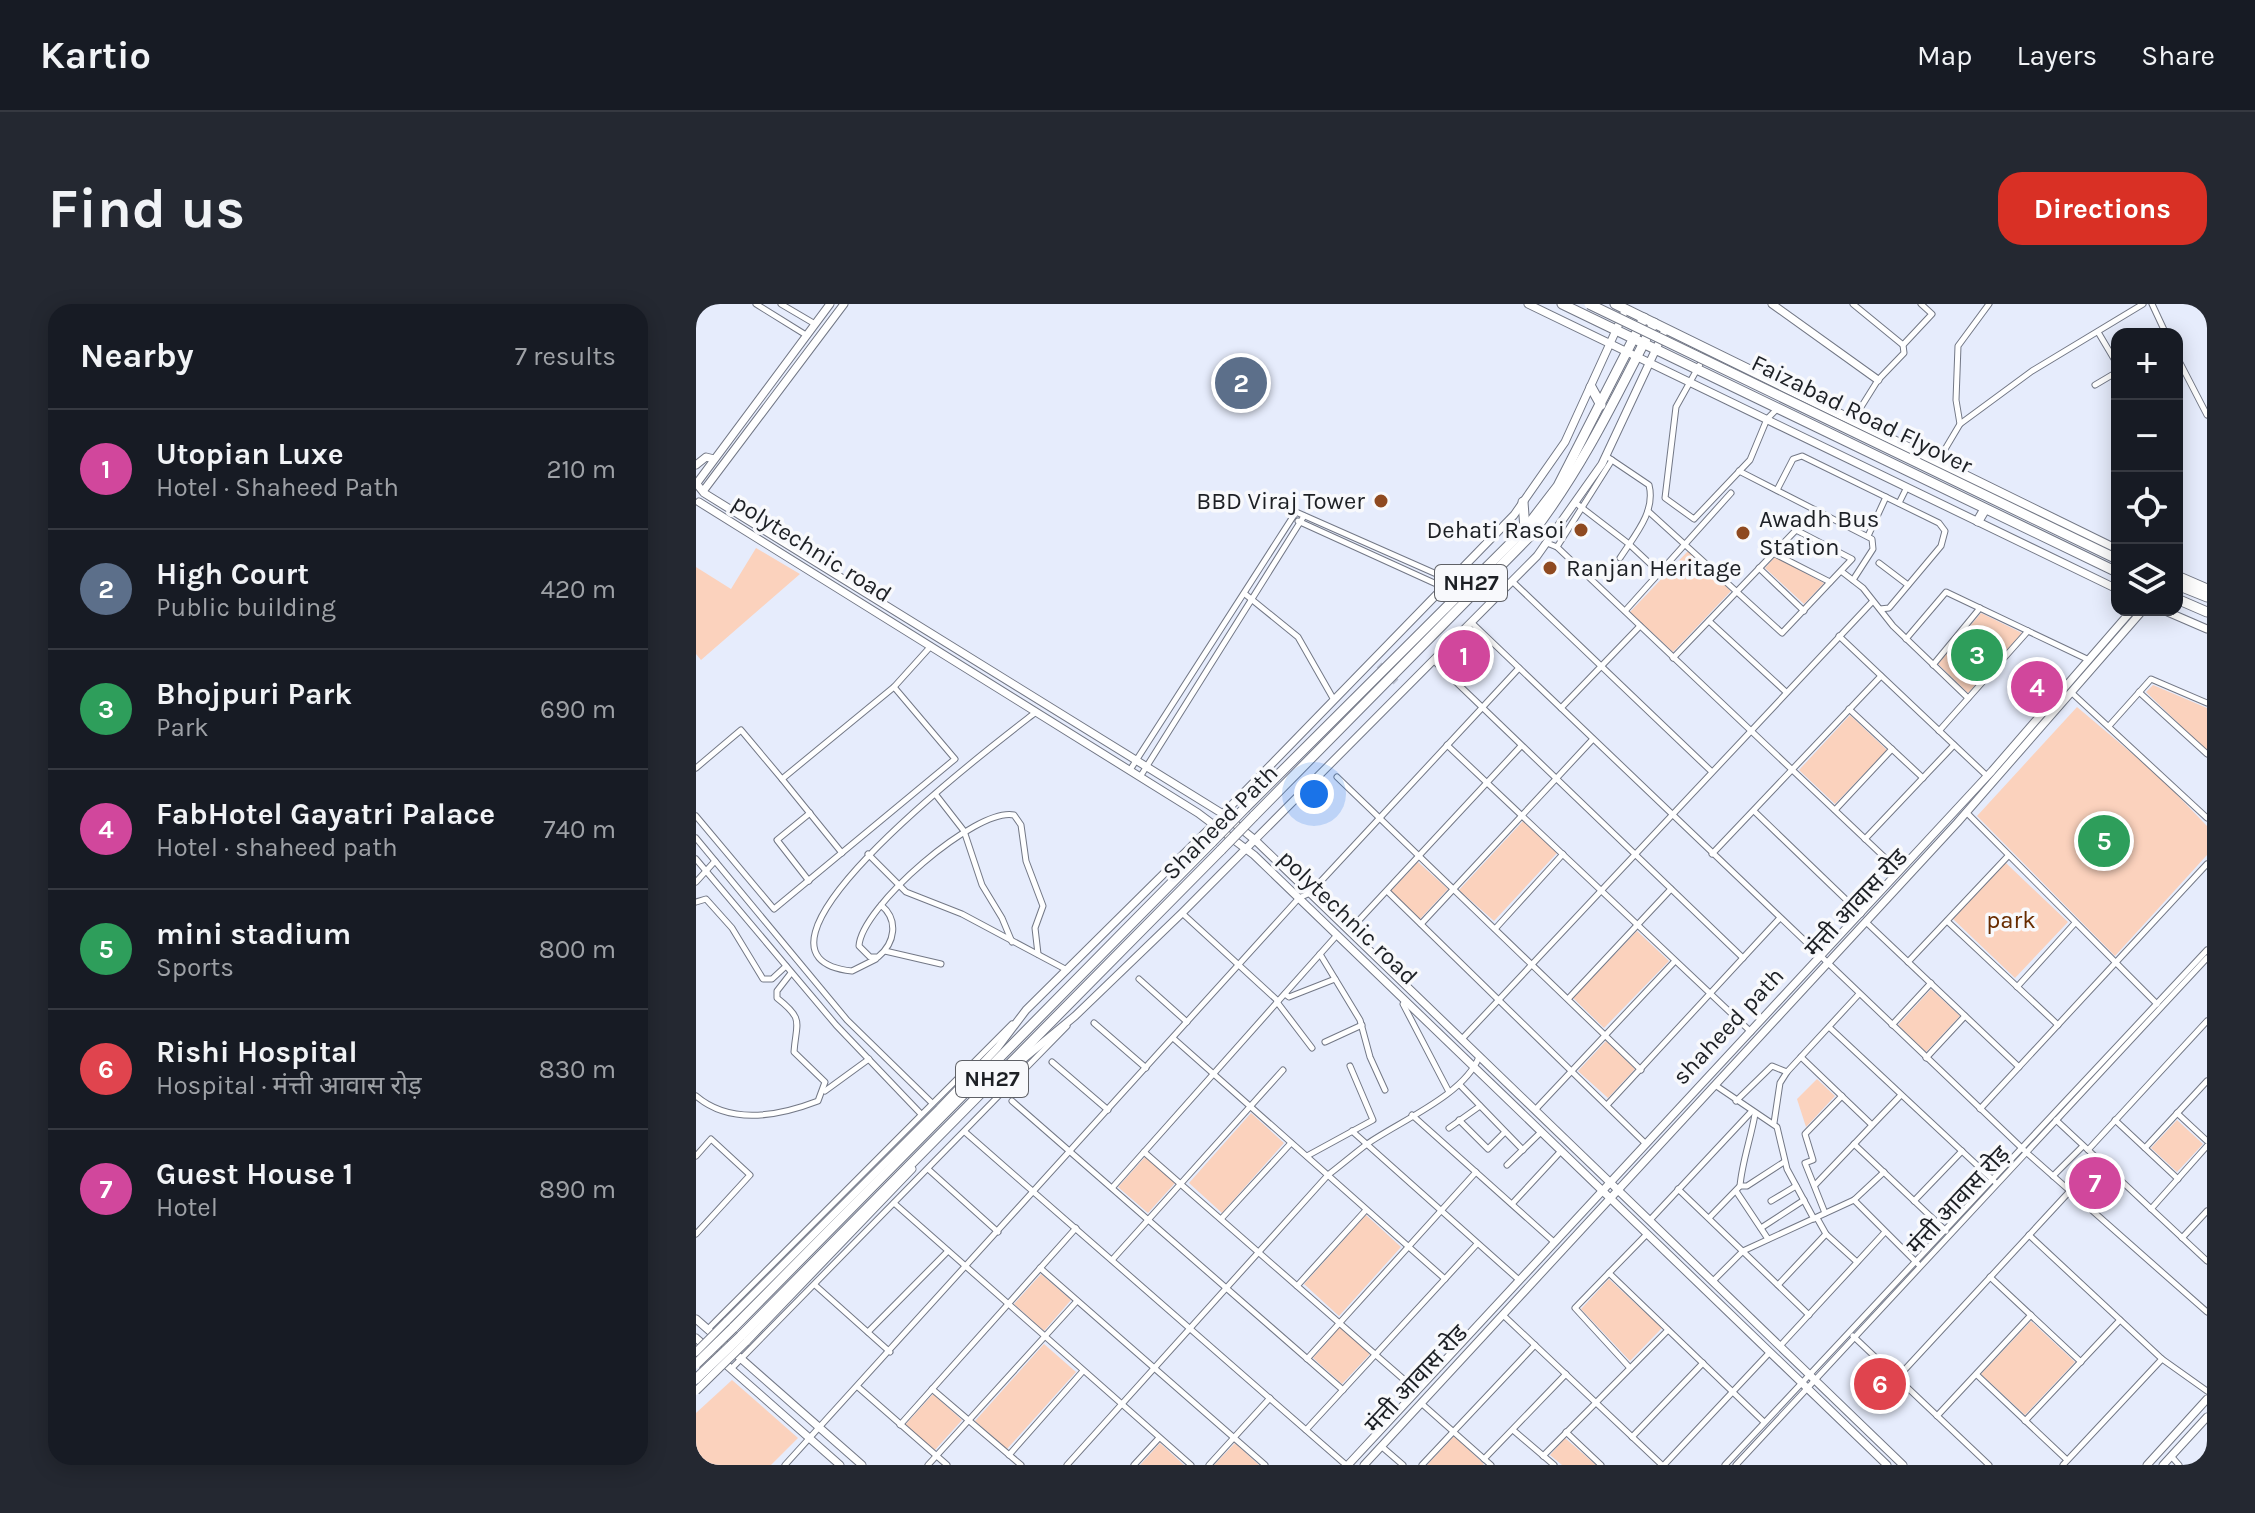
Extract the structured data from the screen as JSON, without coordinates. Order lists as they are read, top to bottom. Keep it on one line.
{"streets":{"highway":["Faizabad Road Flyover","NH27","Shaheed Path"],"street":["polytechnic road","मंत्ती आवास रोड","shaheed path","मंत्ती आवास रोड़"]},"crossings":[["polytechnic road","मंत्ती आवास रोड"],["polytechnic road","shaheed path"],["NH27","Shaheed Path"],["मंत्ती आवास रोड","shaheed path"]],"parks":["park"],"places":["BBD Viraj Tower","Dehati Rasoi","Awadh Bus Station","Ranjan Heritage"],"page":{"header":"Kartio","nav":["Map","Layers","Share"],"buttons":"Directions","title":"Find us","heading":["Nearby","7 results"],"map_buttons":["+","−"],"pins":["2","3","1","4","5","7","6"],"list":[{"mark":"1","name":"Utopian Luxe","note":"Hotel · Shaheed Path","value":"210 m"},{"mark":"2","name":"High Court","note":"Public building","value":"420 m"},{"mark":"3","name":"Bhojpuri Park","note":"Park","value":"690 m"},{"mark":"4","name":"FabHotel Gayatri Palace","note":"Hotel · shaheed path","value":"740 m"},{"mark":"5","name":"mini stadium","note":"Sports","value":"800 m"},{"mark":"6","name":"Rishi Hospital","note":"Hospital · मंत्ती आवास रोड़","value":"830 m"},{"mark":"7","name":"Guest House 1","note":"Hotel","value":"890 m"}]}}
